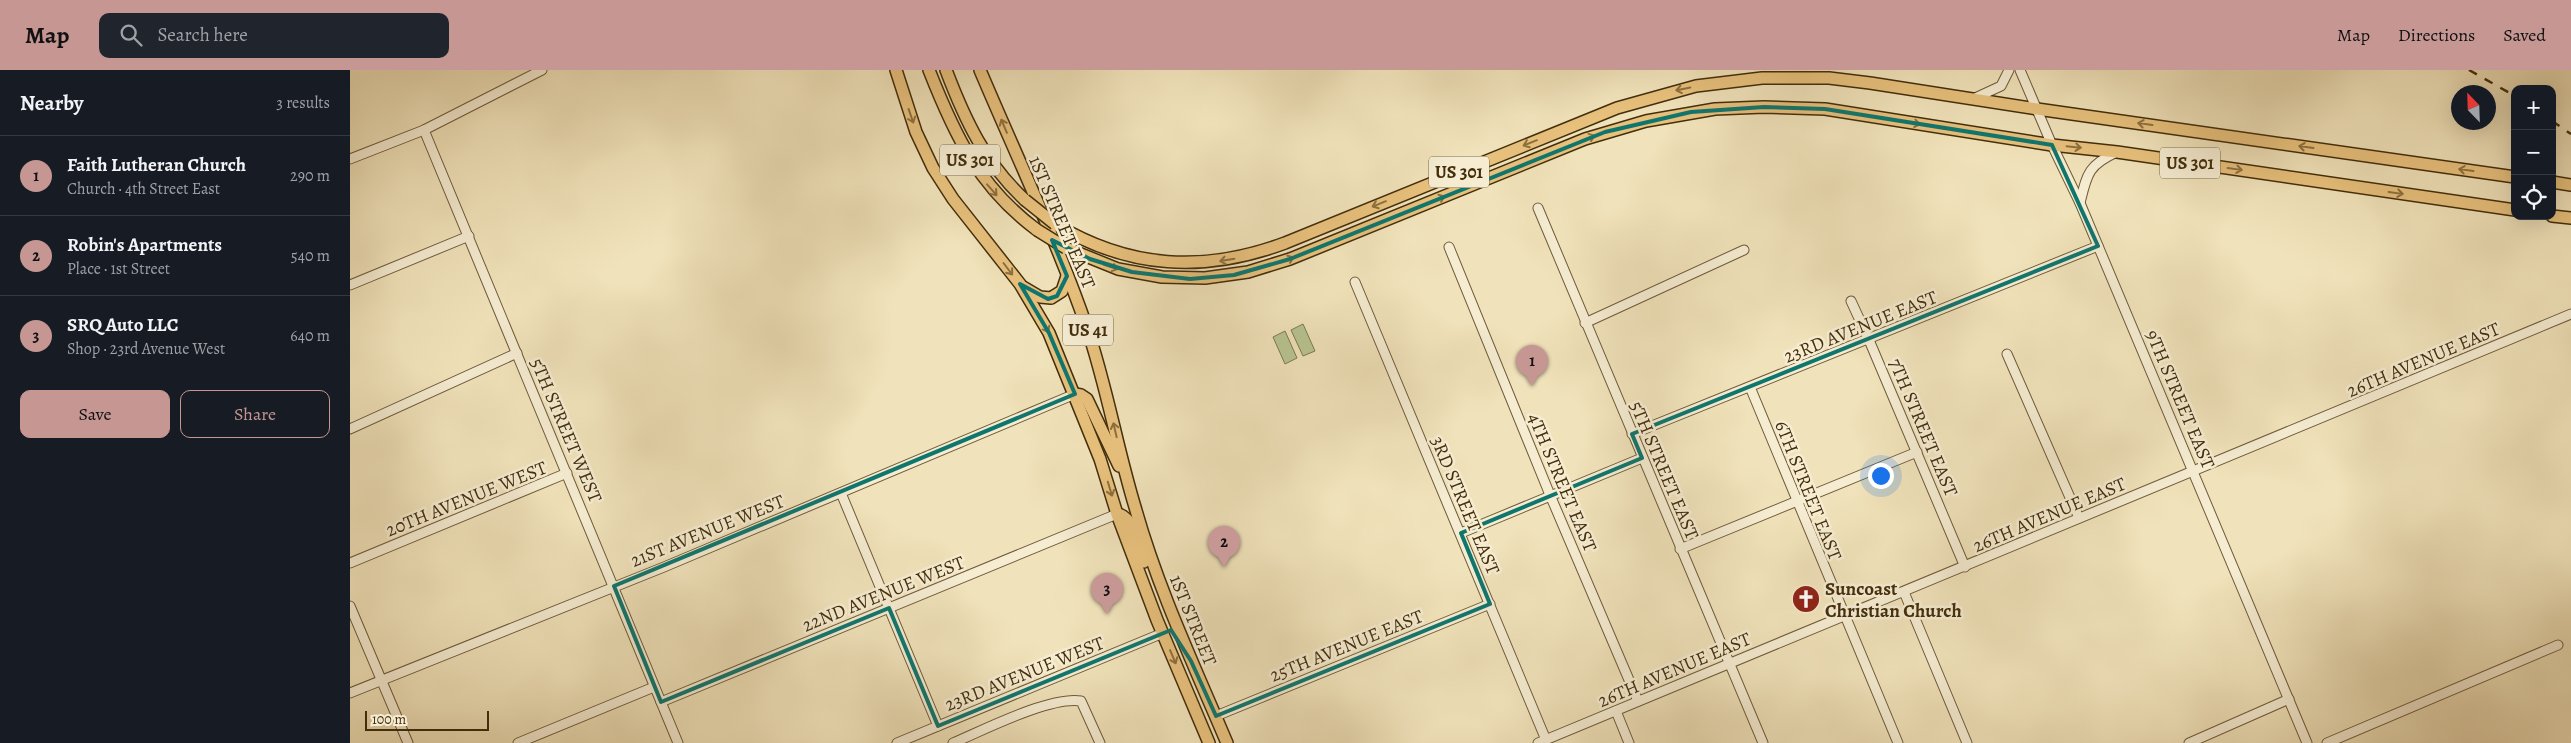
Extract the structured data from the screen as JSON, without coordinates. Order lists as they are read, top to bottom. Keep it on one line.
{"streets":{"main road":["US 301","1ST STREET EAST","US 41","1ST STREET"],"street":["23RD AVENUE EAST","26TH AVENUE EAST","9TH STREET EAST","7TH STREET EAST","5TH STREET WEST","5TH STREET EAST","4TH STREET EAST","6TH STREET EAST","20TH AVENUE WEST","3RD STREET EAST","21ST AVENUE WEST","22ND AVENUE WEST","25TH AVENUE EAST","23RD AVENUE WEST"]},"crossings":[["US 301","9TH STREET EAST"],["1ST STREET EAST","1ST STREET"],["23RD AVENUE EAST","9TH STREET EAST"],["23RD AVENUE EAST","7TH STREET EAST"],["23RD AVENUE EAST","5TH STREET EAST"],["23RD AVENUE EAST","6TH STREET EAST"],["US 41","21ST AVENUE WEST"],["US 41","22ND AVENUE WEST"],["US 41","1ST STREET"],["26TH AVENUE EAST","9TH STREET EAST"],["26TH AVENUE EAST","7TH STREET EAST"],["26TH AVENUE EAST","5TH STREET EAST"],["26TH AVENUE EAST","4TH STREET EAST"],["26TH AVENUE EAST","6TH STREET EAST"],["26TH AVENUE EAST","3RD STREET EAST"],["5TH STREET WEST","20TH AVENUE WEST"],["5TH STREET WEST","21ST AVENUE WEST"],["5TH STREET WEST","22ND AVENUE WEST"],["3RD STREET EAST","25TH AVENUE EAST"],["22ND AVENUE WEST","1ST STREET"],["1ST STREET","25TH AVENUE EAST"],["1ST STREET","23RD AVENUE WEST"]],"places":{"church":["Suncoast Christian Church"]},"scale_bar":"100 m","north":"top left","page":{"header":"Map","search":"Search here","nav":["Map","Directions","Saved"],"heading":["Nearby","3 results"],"map_buttons":["+","−"],"list":[{"mark":"1","name":"Faith Lutheran Church","note":"Church · 4th Street East","value":"290 m"},{"mark":"2","name":"Robin's Apartments","note":"Place · 1st Street","value":"540 m"},{"mark":"3","name":"SRQ Auto LLC","note":"Shop · 23rd Avenue West","value":"640 m"}],"pins":["1","2","3"],"buttons":["Save","Share"],"scale":"100 m"}}
